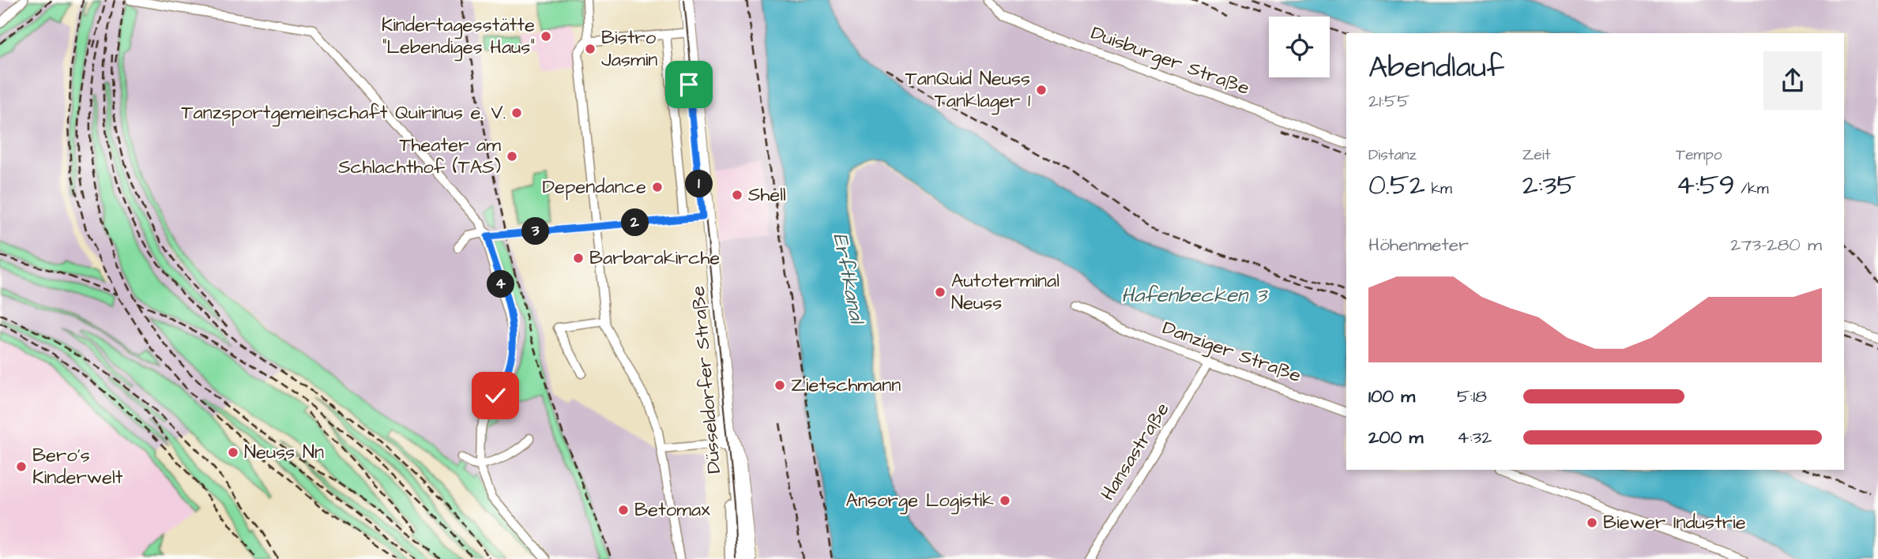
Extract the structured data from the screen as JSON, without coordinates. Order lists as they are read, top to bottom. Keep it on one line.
{"streets":{"main road":["Düsseldorfer Straße"],"street":["Duisburger Straße","Danziger Straße","Hansastraße"]},"crossings":[["Danziger Straße","Hansastraße"]],"water":["Erftkanal","Hafenbecken 3"],"places":["Kindertagesstätte \"Lebendiges Haus\"","Bistro Jasmin","TanQuid Neuss Tanklager 1","Tanzsportgemeinschaft Quirinus e. V.","Theater am Schlachthof (TAS)","Dependance","Shell","Barbarakirche","Autoterminal Neuss","Zietschmann","Neuss Nn","Bero's Kinderwelt","Ansorge Logistik","Betomax","Biewer Industrie"],"page":{"heading":["Abendlauf","21:55"],"stats":[["Distanz","0.52 km"],["Zeit","2:35"],["Tempo","4:59 /km"]],"pins":["1","2","3","4"],"chart":["Höhenmeter","273–280 m"],"list":[{"name":"100 m","note":"5:18"},{"name":"200 m","note":"4:32"}]}}
